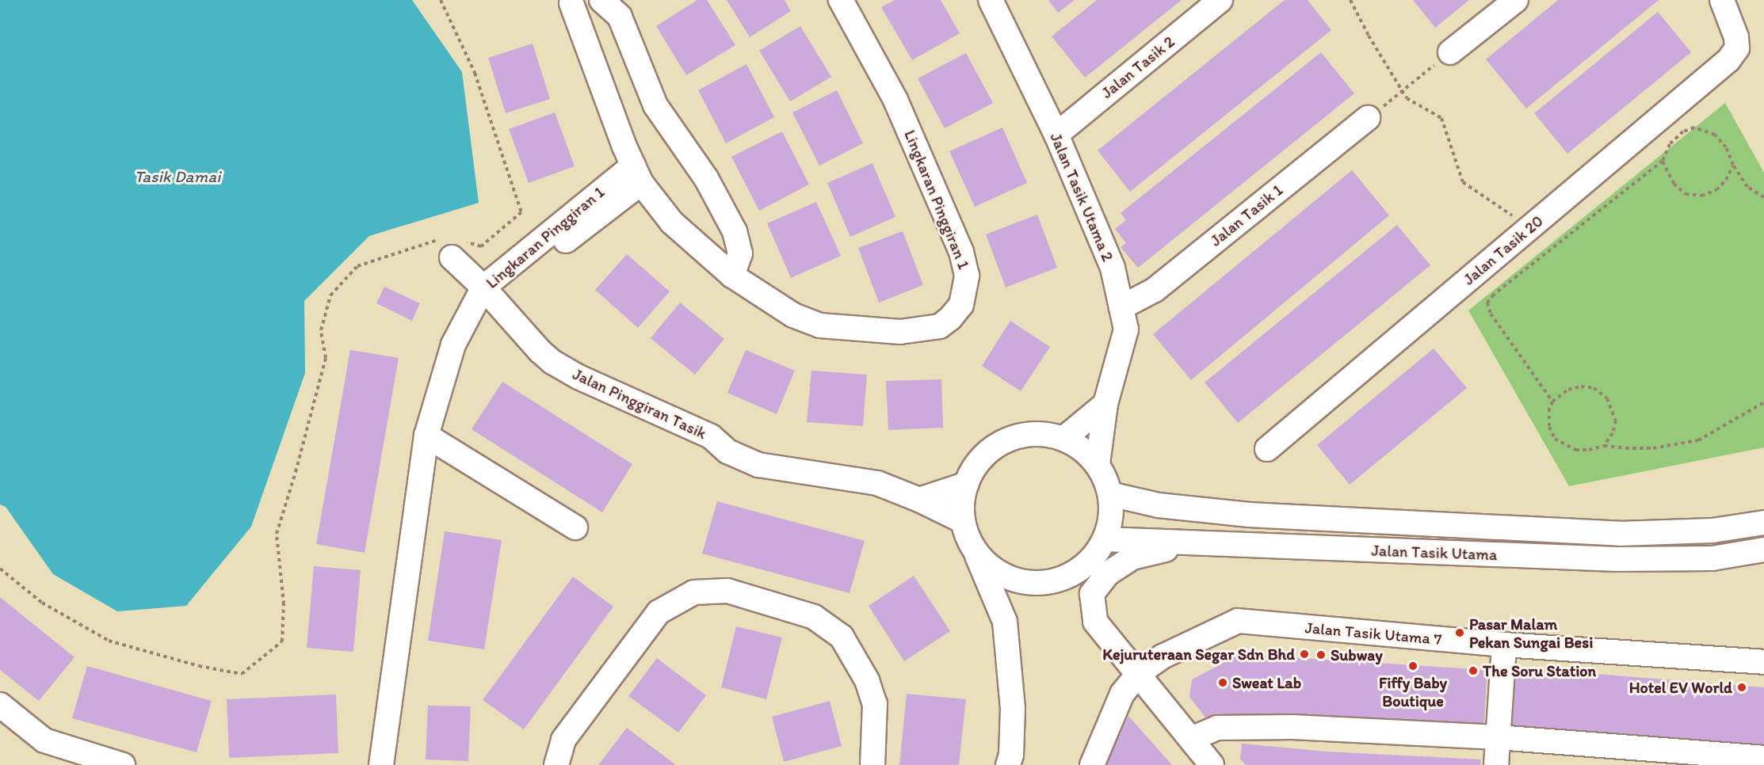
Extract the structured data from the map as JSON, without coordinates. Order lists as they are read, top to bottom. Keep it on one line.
{"streets":{"street":["Jalan Tasik 2","Jalan Tasik Utama 2","Lingkaran Pinggiran 1","Jalan Tasik 1","Jalan Tasik 20","Jalan Pinggiran Tasik","Jalan Tasik Utama","Jalan Tasik Utama 7"]},"crossings":[["Jalan Tasik 2","Jalan Tasik Utama 2"],["Jalan Tasik Utama 2","Jalan Tasik 1"],["Jalan Tasik Utama 2","Jalan Pinggiran Tasik"],["Jalan Tasik Utama 2","Jalan Tasik Utama"],["Lingkaran Pinggiran 1","Jalan Pinggiran Tasik"],["Jalan Pinggiran Tasik","Jalan Tasik Utama"]],"water":["Tasik Damai"],"places":["Pasar Malam Pekan Sungai Besi","Kejuruteraan Segar Sdn Bhd","Subway","Fiffy Baby Boutique","The Soru Station","Sweat Lab","Hotel EV World"]}
